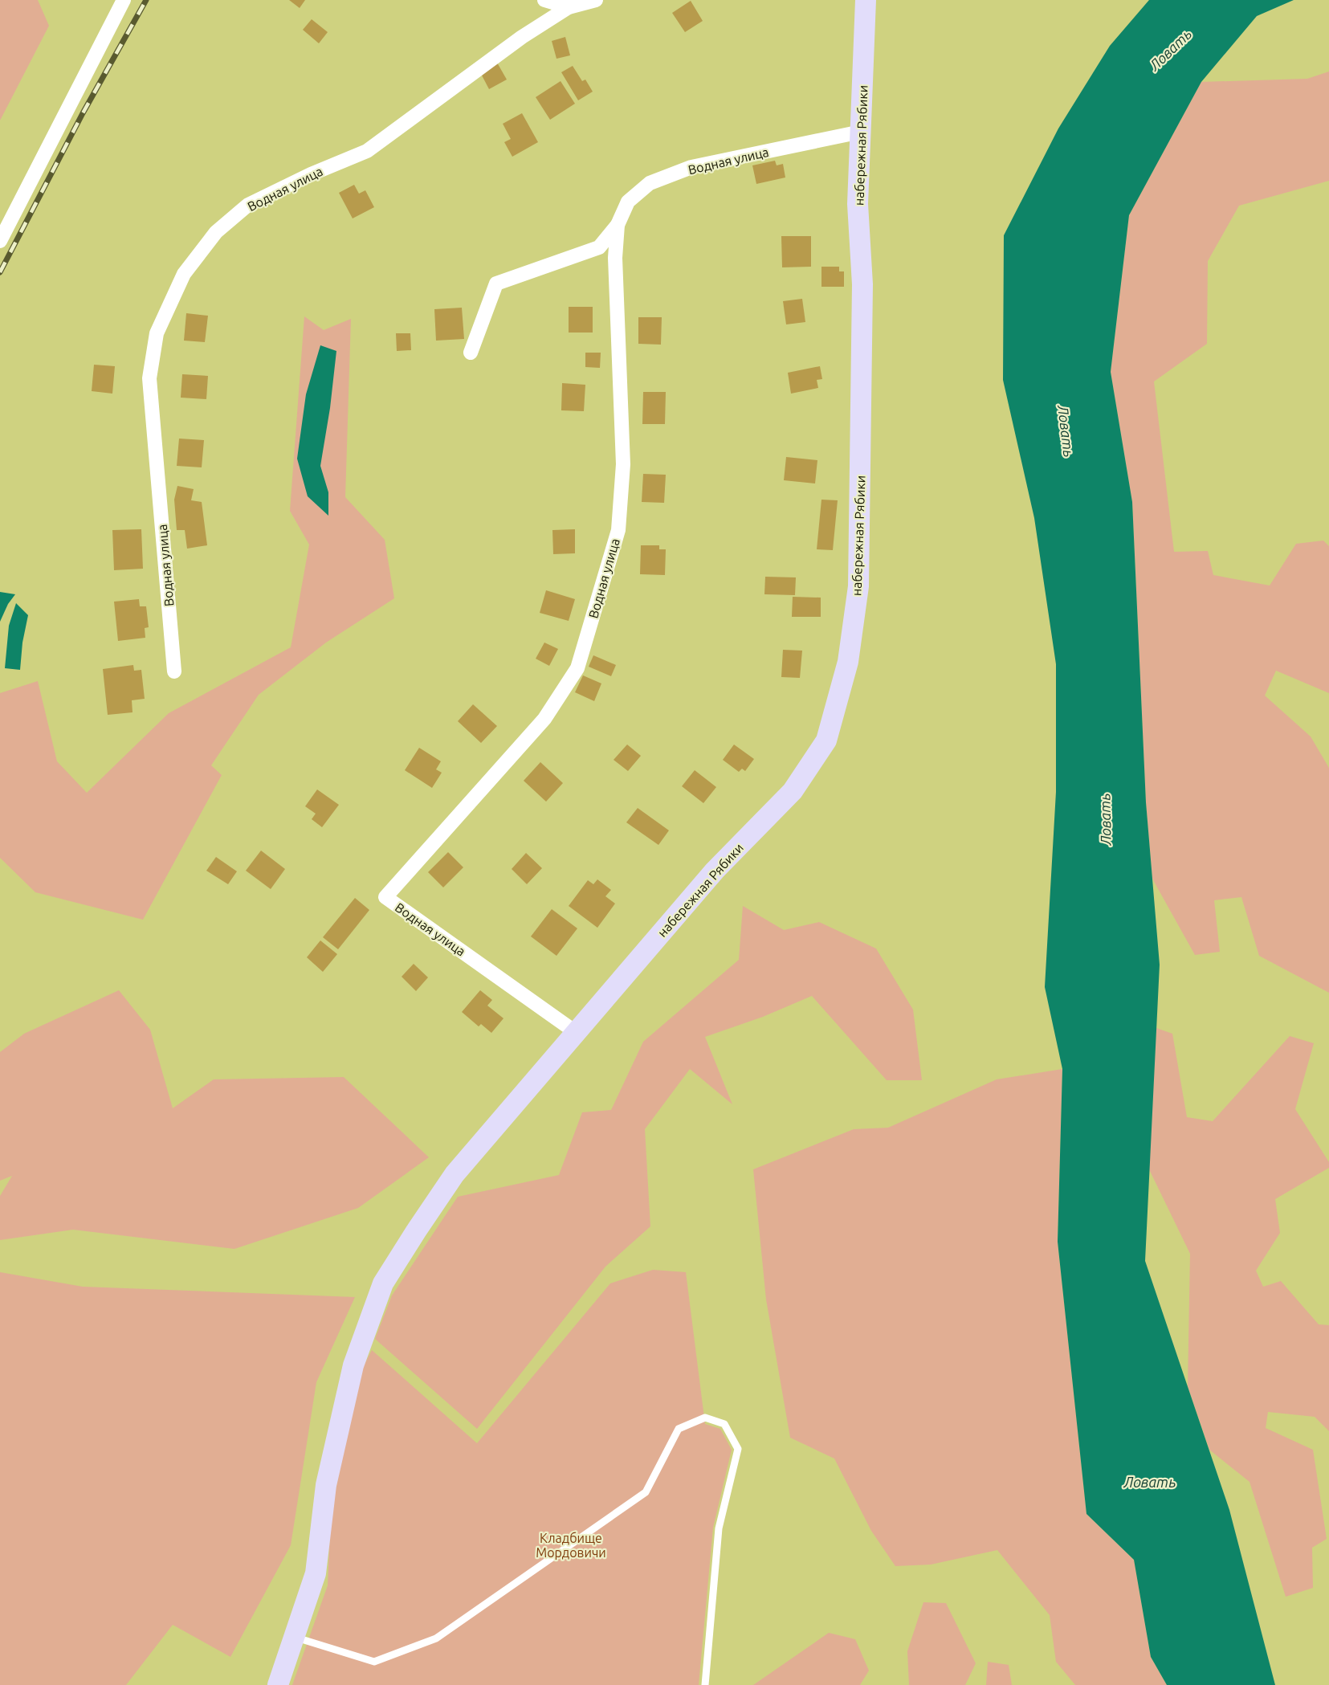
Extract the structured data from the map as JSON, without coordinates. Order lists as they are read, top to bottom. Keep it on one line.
{"streets":{"street":["набережная Рябики","Водная улица"]},"crossings":[["набережная Рябики","Водная улица"]],"water":["Ловать"],"parks":["Кладбище Мордовичи"]}
